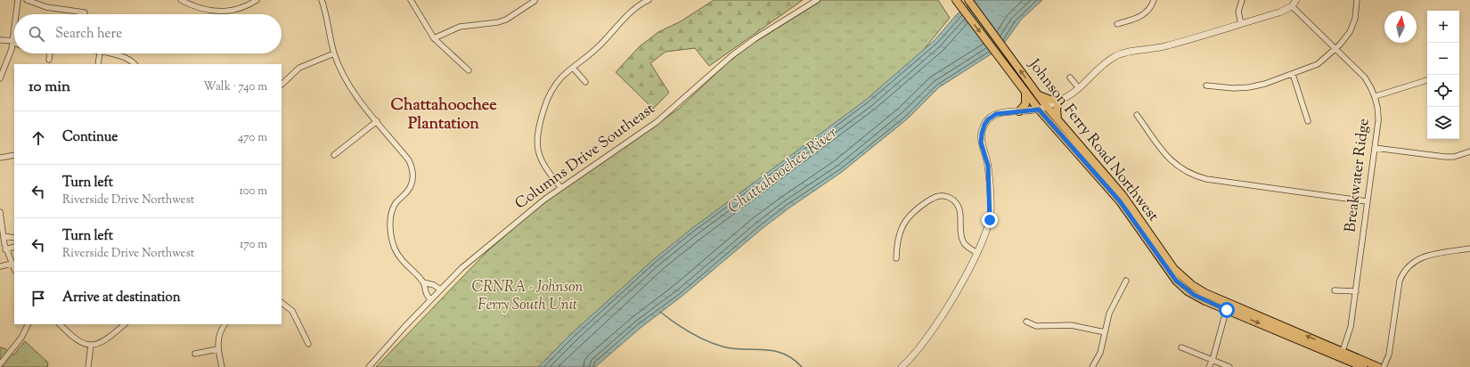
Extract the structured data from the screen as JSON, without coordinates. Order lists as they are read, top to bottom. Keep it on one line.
{"streets":{"main road":["Johnson Ferry Road Northwest"],"street":["Columns Drive Southeast","Breakwater Ridge"]},"crossings":[["Johnson Ferry Road Northwest","Breakwater Ridge"]],"districts":["Chattahoochee Plantation"],"water":["Chattahoochee River"],"parks":["CRNRA - Johnson Ferry South Unit"],"north":"top","page":{"map_buttons":["+","−"],"search":"Search here","heading":["10 min","Walk · 740 m"],"list":[["Continue","470 m"],["Turn left","Riverside Drive Northwest","100 m"],["Turn left","Riverside Drive Northwest","170 m"],"Arrive at destination"]}}
